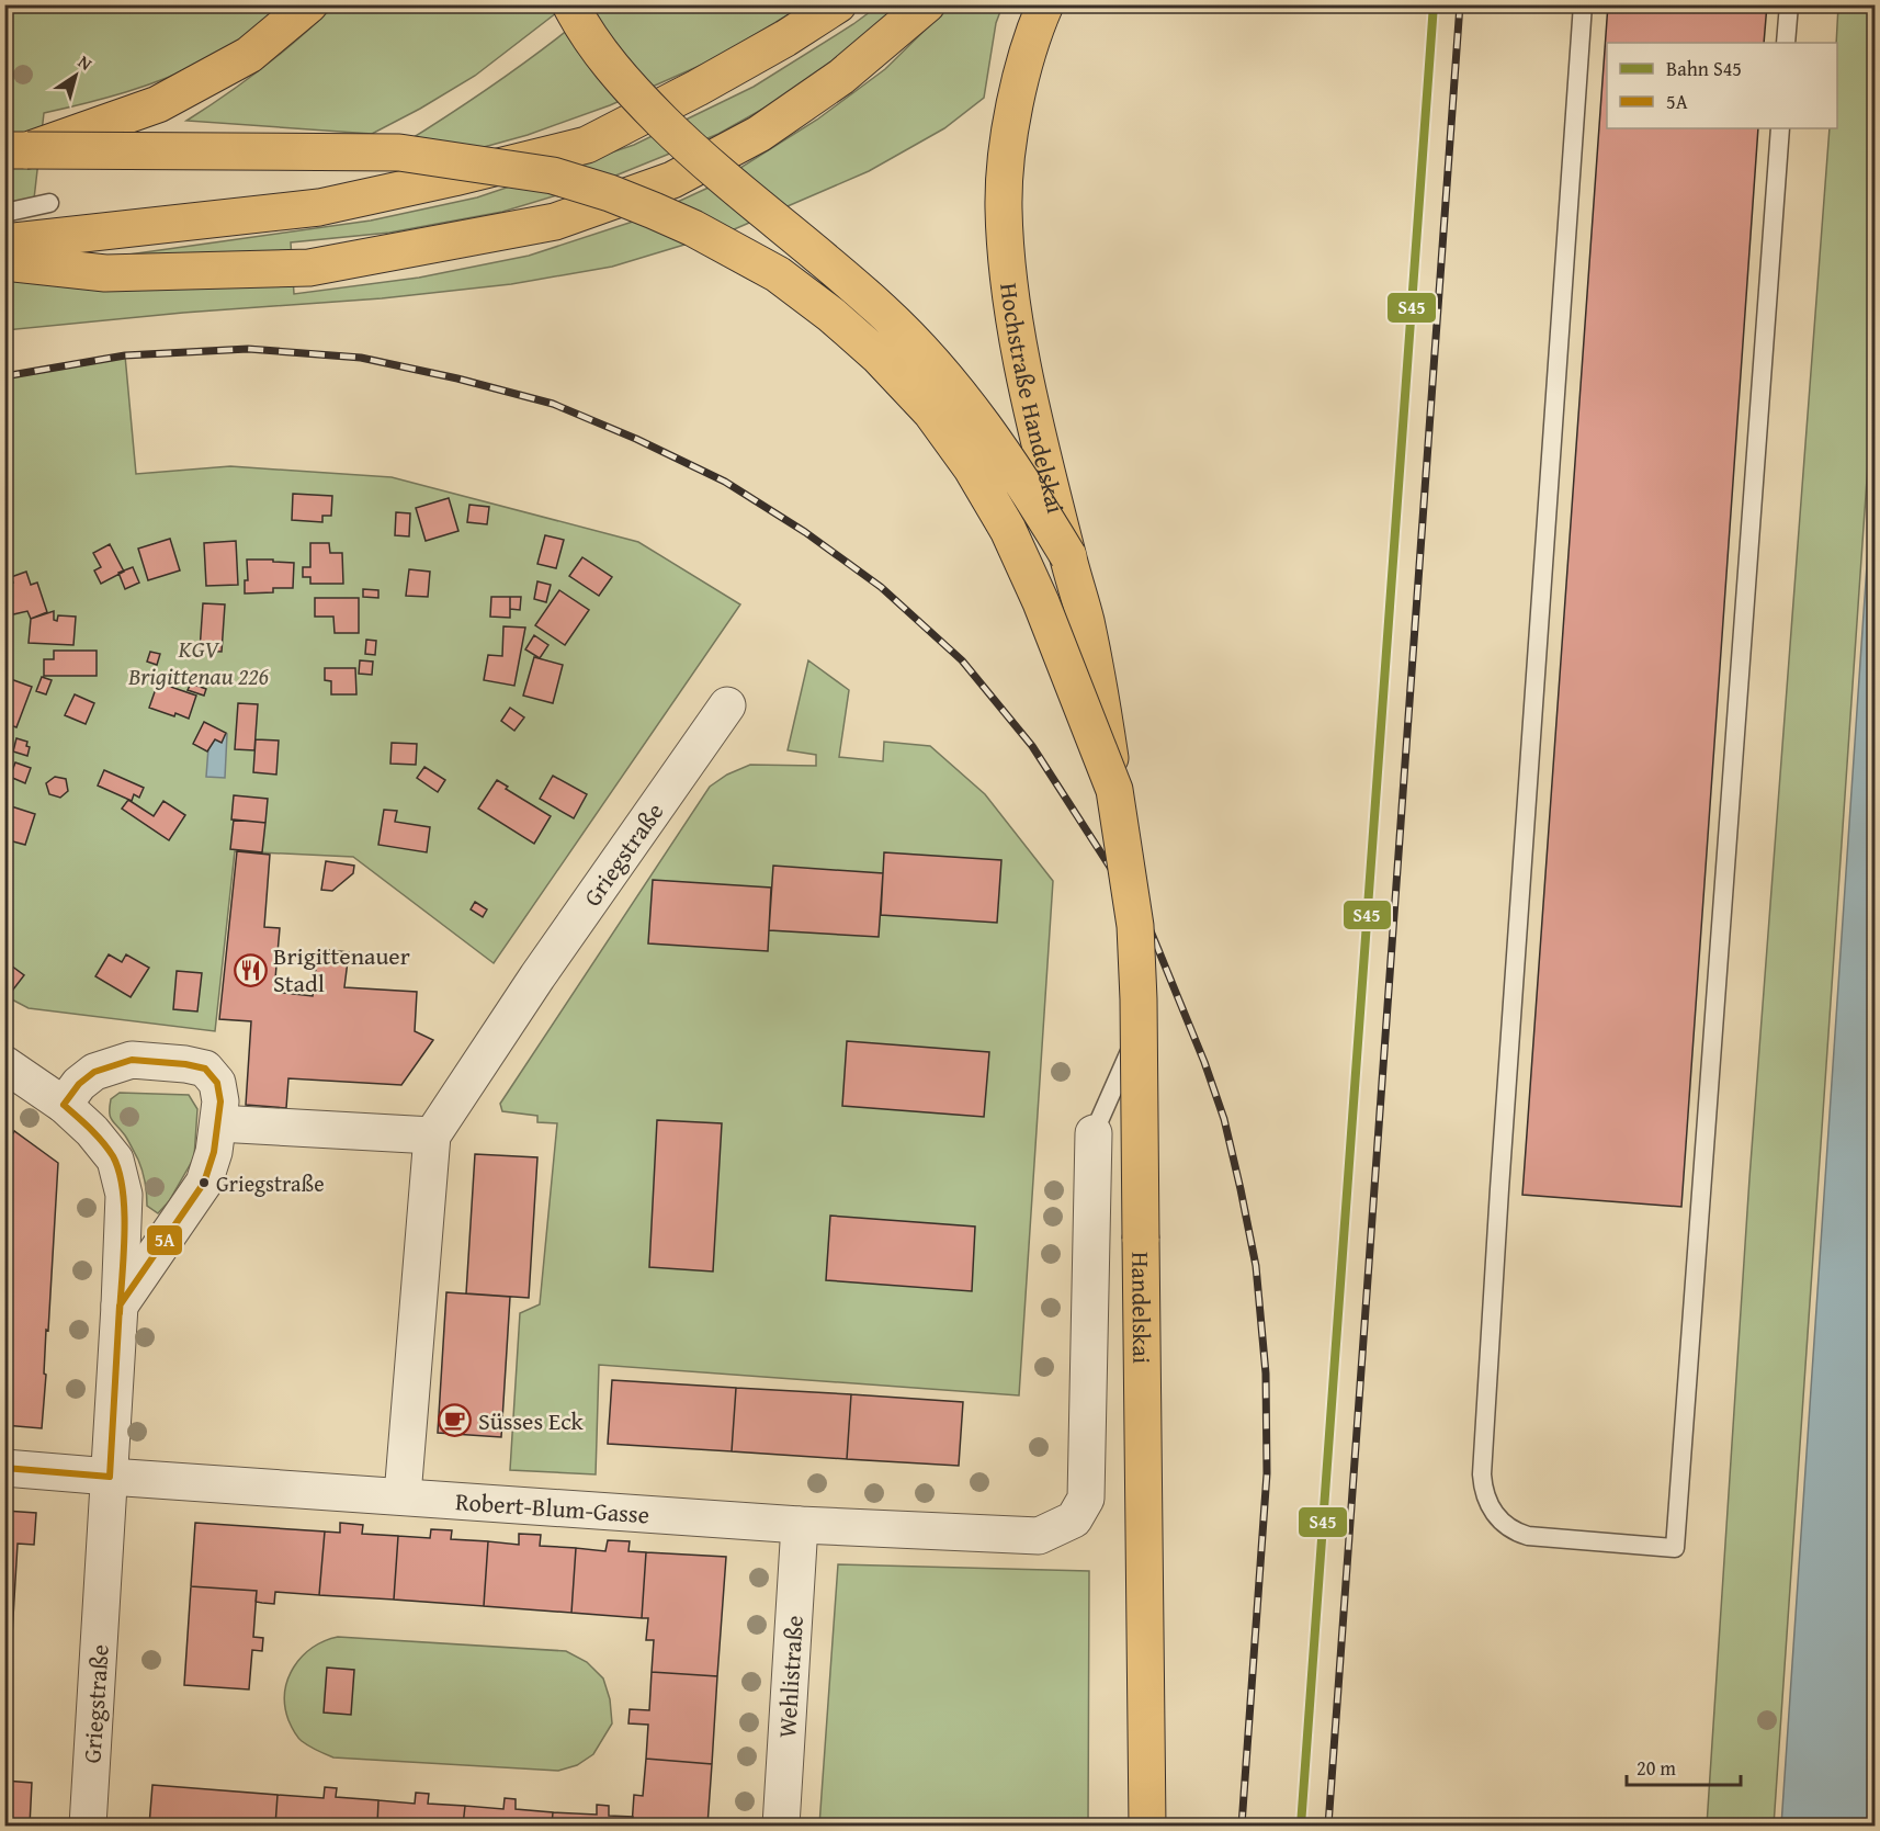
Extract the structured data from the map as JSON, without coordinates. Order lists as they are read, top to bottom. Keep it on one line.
{"streets":{"highway":["Hochstraße Handelskai","Handelskai"],"street":["Griegstraße","Robert-Blum-Gasse","Wehlistraße"]},"crossings":[["Hochstraße Handelskai","Handelskai"],["Griegstraße","Robert-Blum-Gasse"],["Handelskai","Robert-Blum-Gasse"],["Robert-Blum-Gasse","Wehlistraße"]],"parks":["KGV Brigittenau 226"],"places":{"restaurant":["Brigittenauer Stadl"],"other":["Griegstraße"],"cafe":["Süsses Eck"]},"lines":["rail line S45","transit line 5A"],"legend":["Bahn S45","5A"],"scale_bar":"20 m","north":"top right"}
